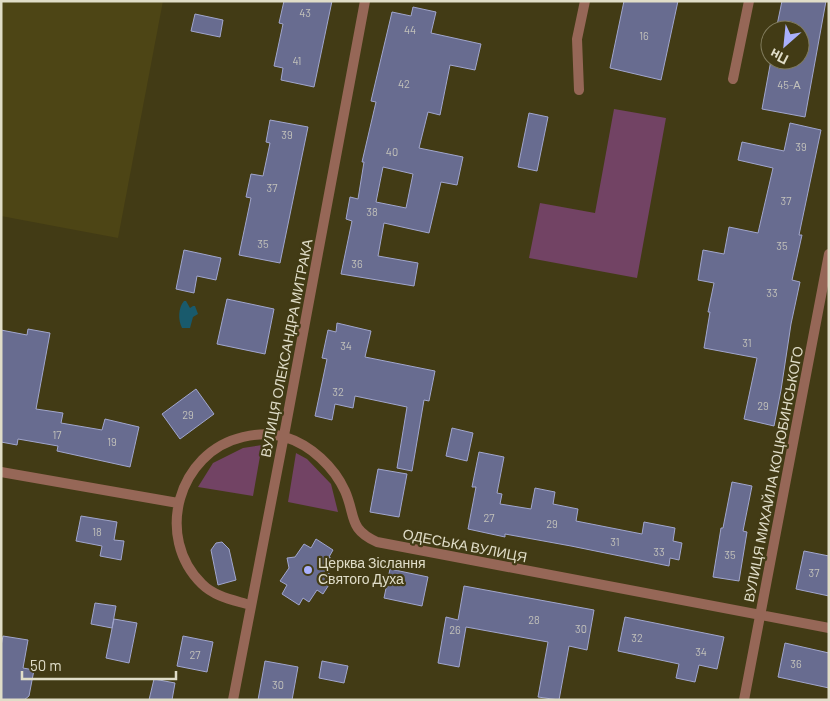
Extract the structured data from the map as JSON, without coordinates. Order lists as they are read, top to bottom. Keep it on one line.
{"streets":{"street":["ВУЛИЦЯ ОЛЕКСАНДРА МИТРАКА","ВУЛИЦЯ МИХАЙЛА КОЦЮБИНСЬКОГО","ОДЕСЬКА ВУЛИЦЯ"]},"crossings":[["ВУЛИЦЯ ОЛЕКСАНДРА МИТРАКА","ОДЕСЬКА ВУЛИЦЯ"],["ВУЛИЦЯ МИХАЙЛА КОЦЮБИНСЬКОГО","ОДЕСЬКА ВУЛИЦЯ"]],"places":["Церква Зіслання Святого Духа"],"house_numbers":["43","44","16","41","42","45-А","39","39","40","37","37","38","35","35","36","33","31","34","32","29","29","17","19","27","29","18","31","33","35","37","28","30","26","32","34","27","36","30"],"scale_bar":"50 m","north":"bottom left"}
